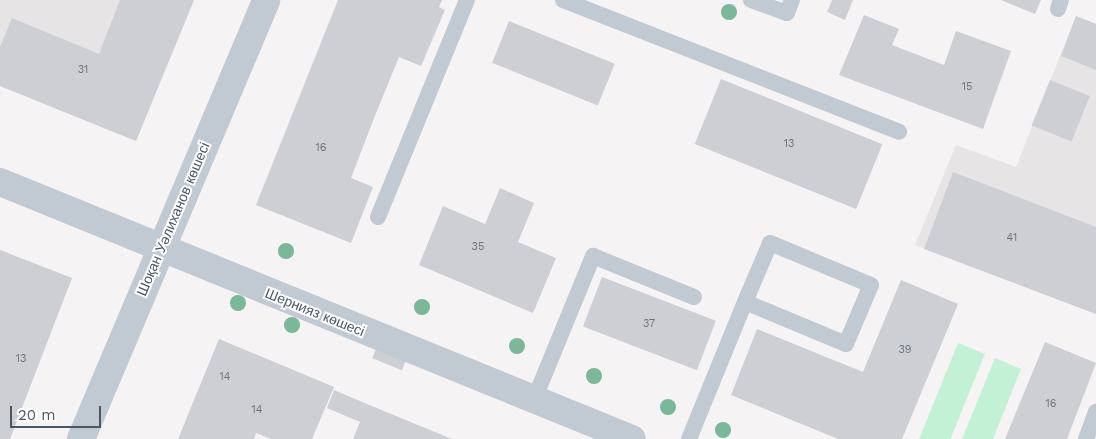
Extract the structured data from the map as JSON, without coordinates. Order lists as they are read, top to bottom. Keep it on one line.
{"streets":{"street":["Шоқан Уәлиханов көшесі","Шернияз көшесі"]},"crossings":[["Шоқан Уәлиханов көшесі","Шернияз көшесі"]],"house_numbers":["31","15","13","16","41","35","37","39","13","14","16","14"],"scale_bar":"20 m"}
